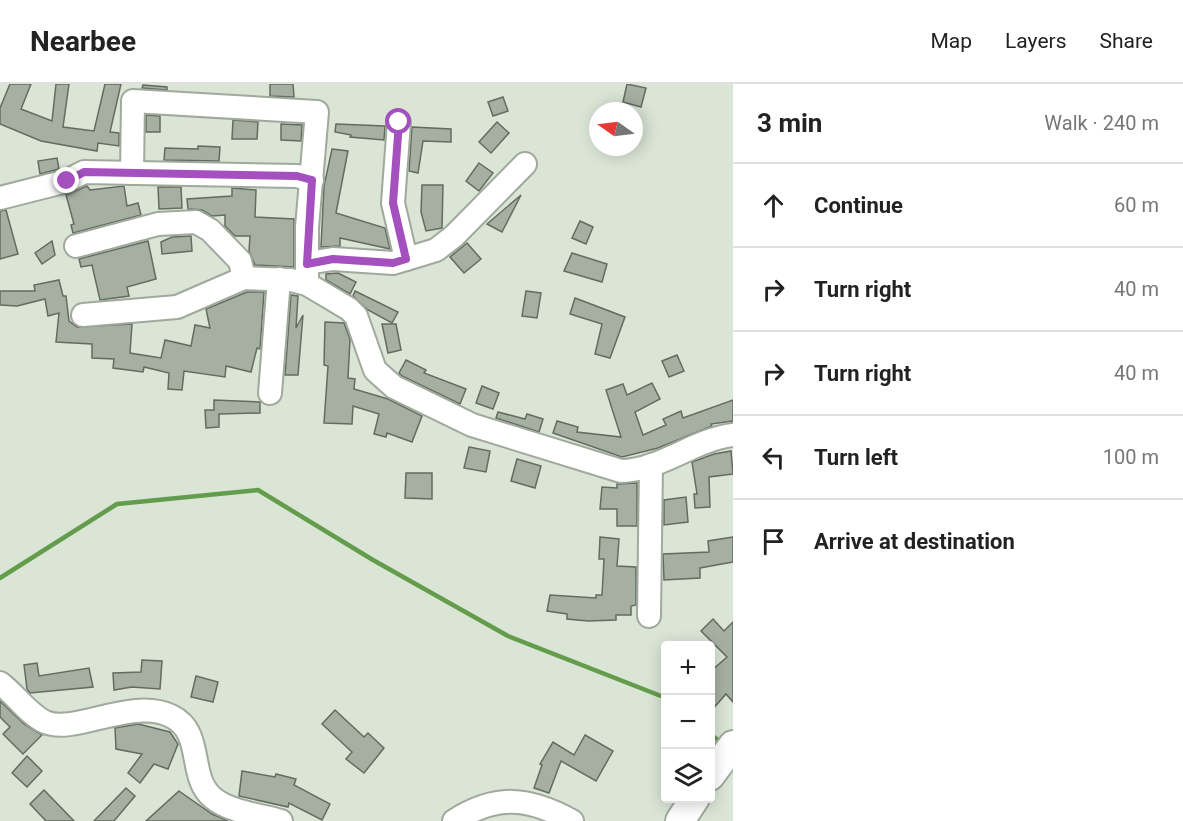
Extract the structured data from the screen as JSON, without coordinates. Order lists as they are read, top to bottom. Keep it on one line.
{"north":"left","page":{"header":"Nearbee","nav":["Map","Layers","Share"],"heading":["3 min","Walk · 240 m"],"list":[["Continue","60 m"],["Turn right","40 m"],["Turn right","40 m"],["Turn left","100 m"],"Arrive at destination"],"map_buttons":["+","−"]}}
